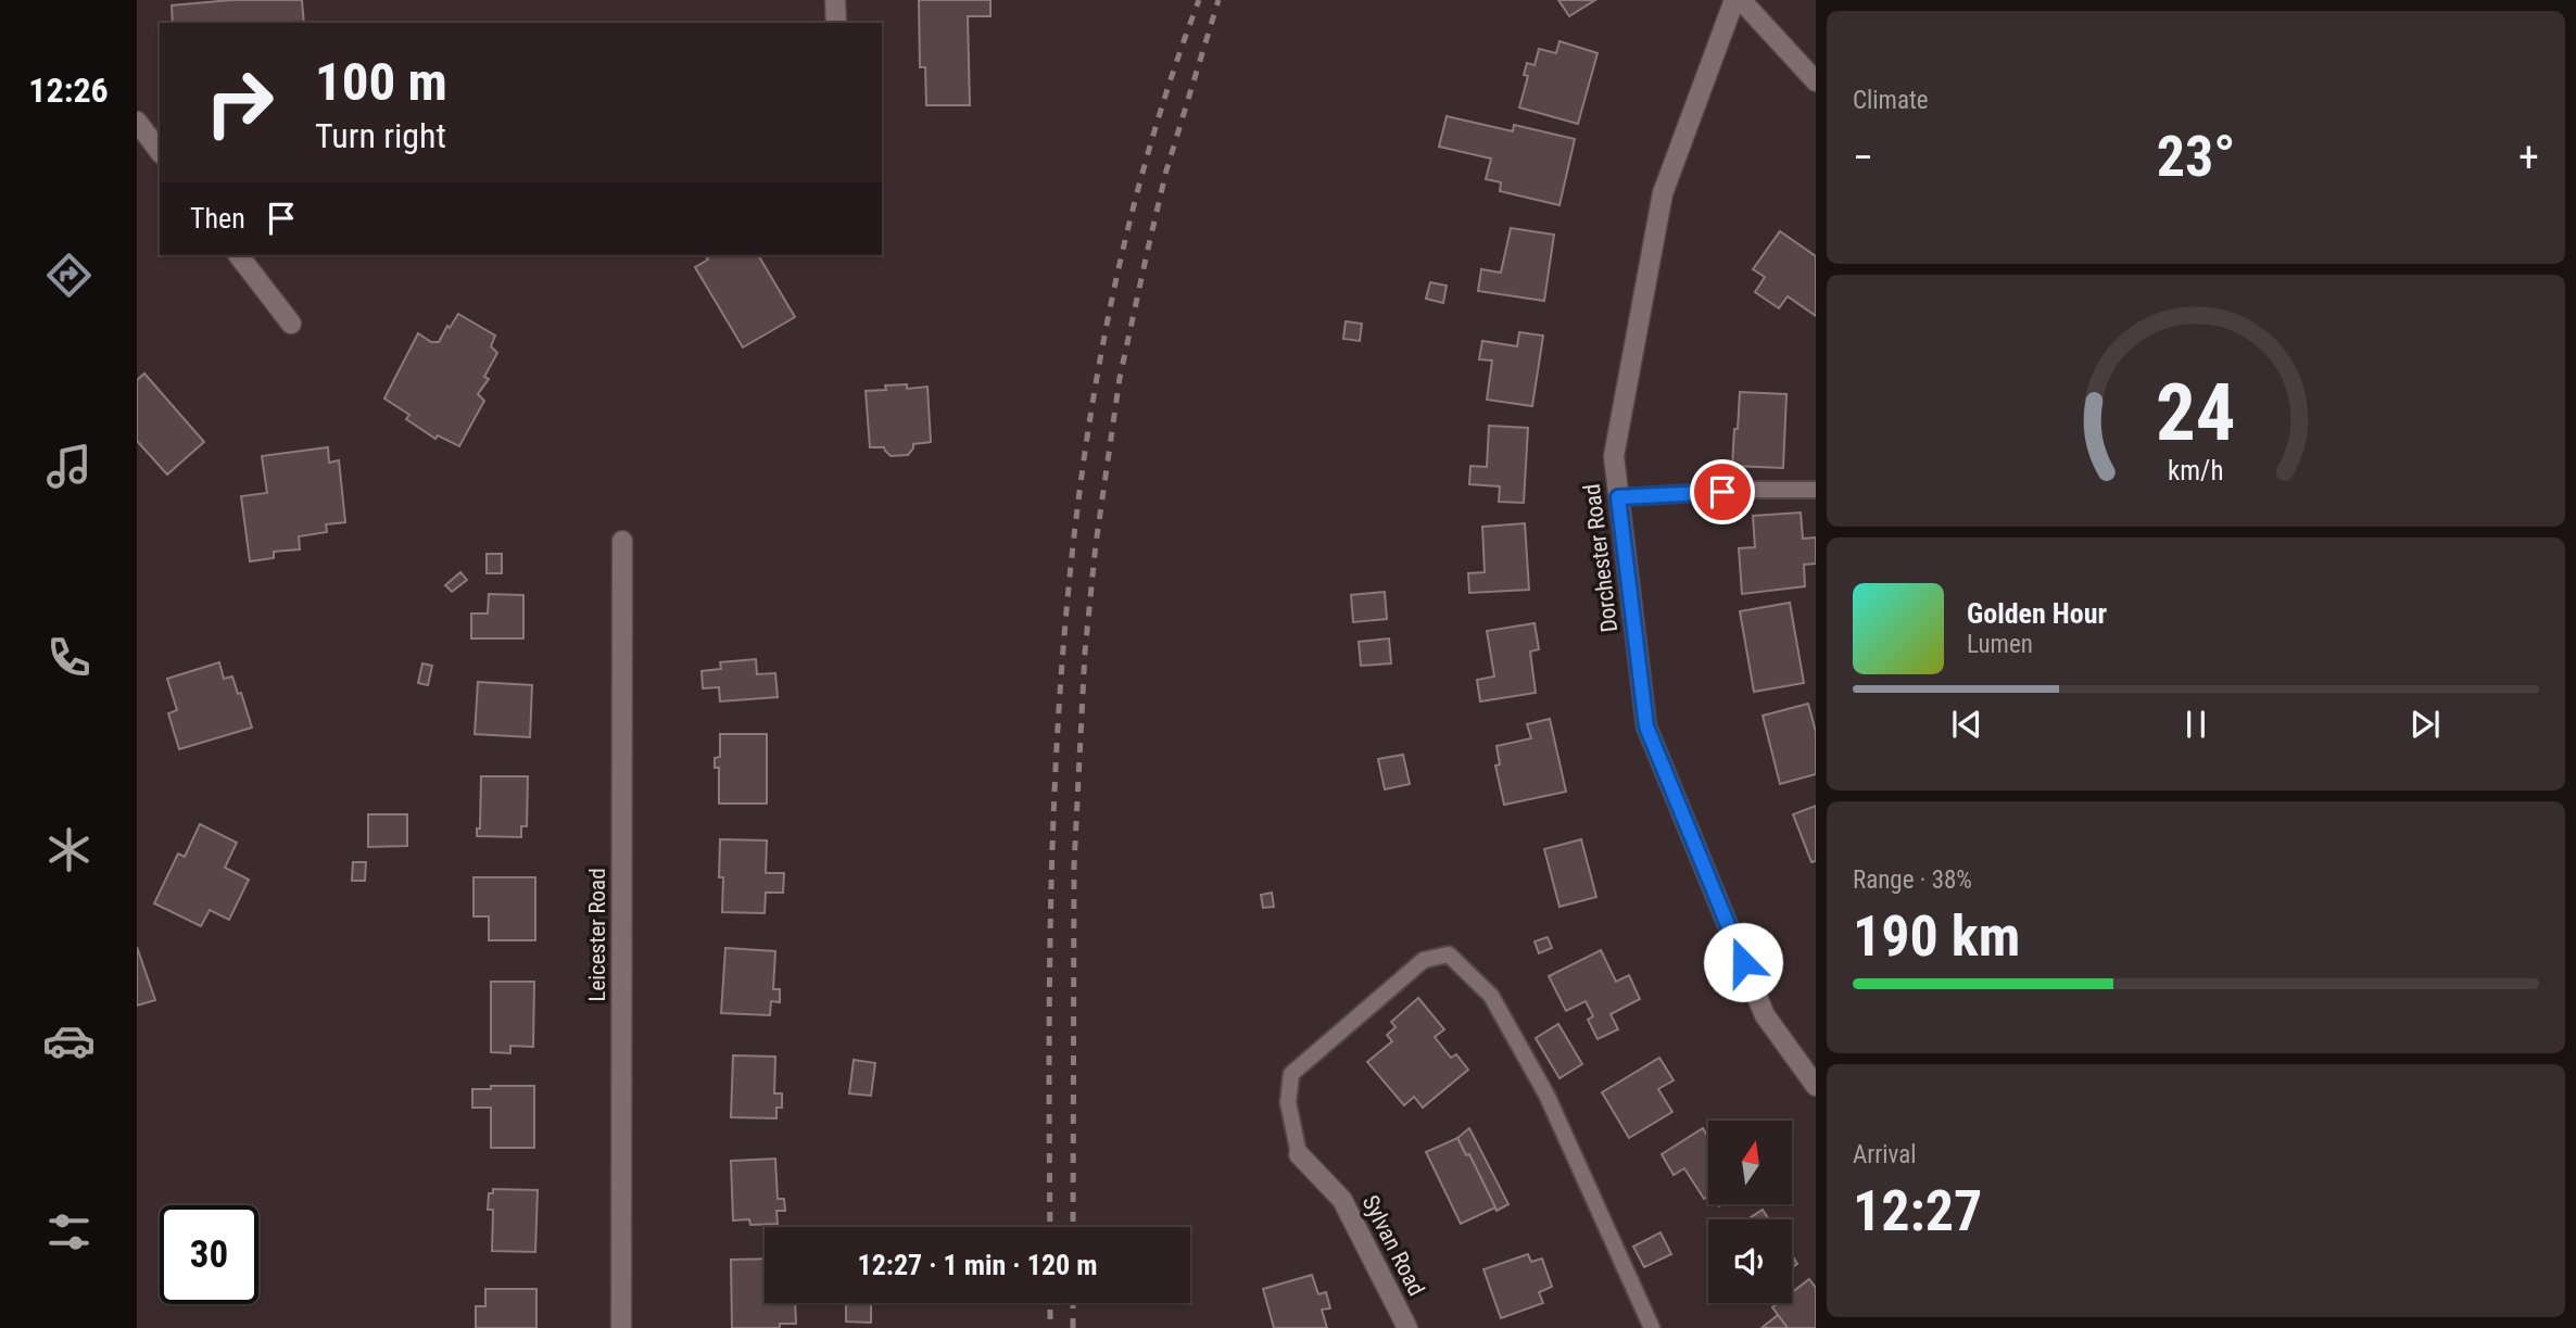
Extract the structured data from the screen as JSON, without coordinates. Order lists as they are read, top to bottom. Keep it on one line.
{"streets":{"street":["Dorchester Road","Leicester Road","Sylvan Road"]},"north":"top","page":{"tabs":"12:26","tile":["Climate",["Range · 38%","190 km"],["Arrival","12:27"]],"turn":["100 m","Turn right"],"heat":["−","23°","+"],"then":"Then","song":["Golden Hour","Lumen"],"limit":"30","trip":"12:27 · 1 min · 120 m","gauge":["24","km/h"]}}
